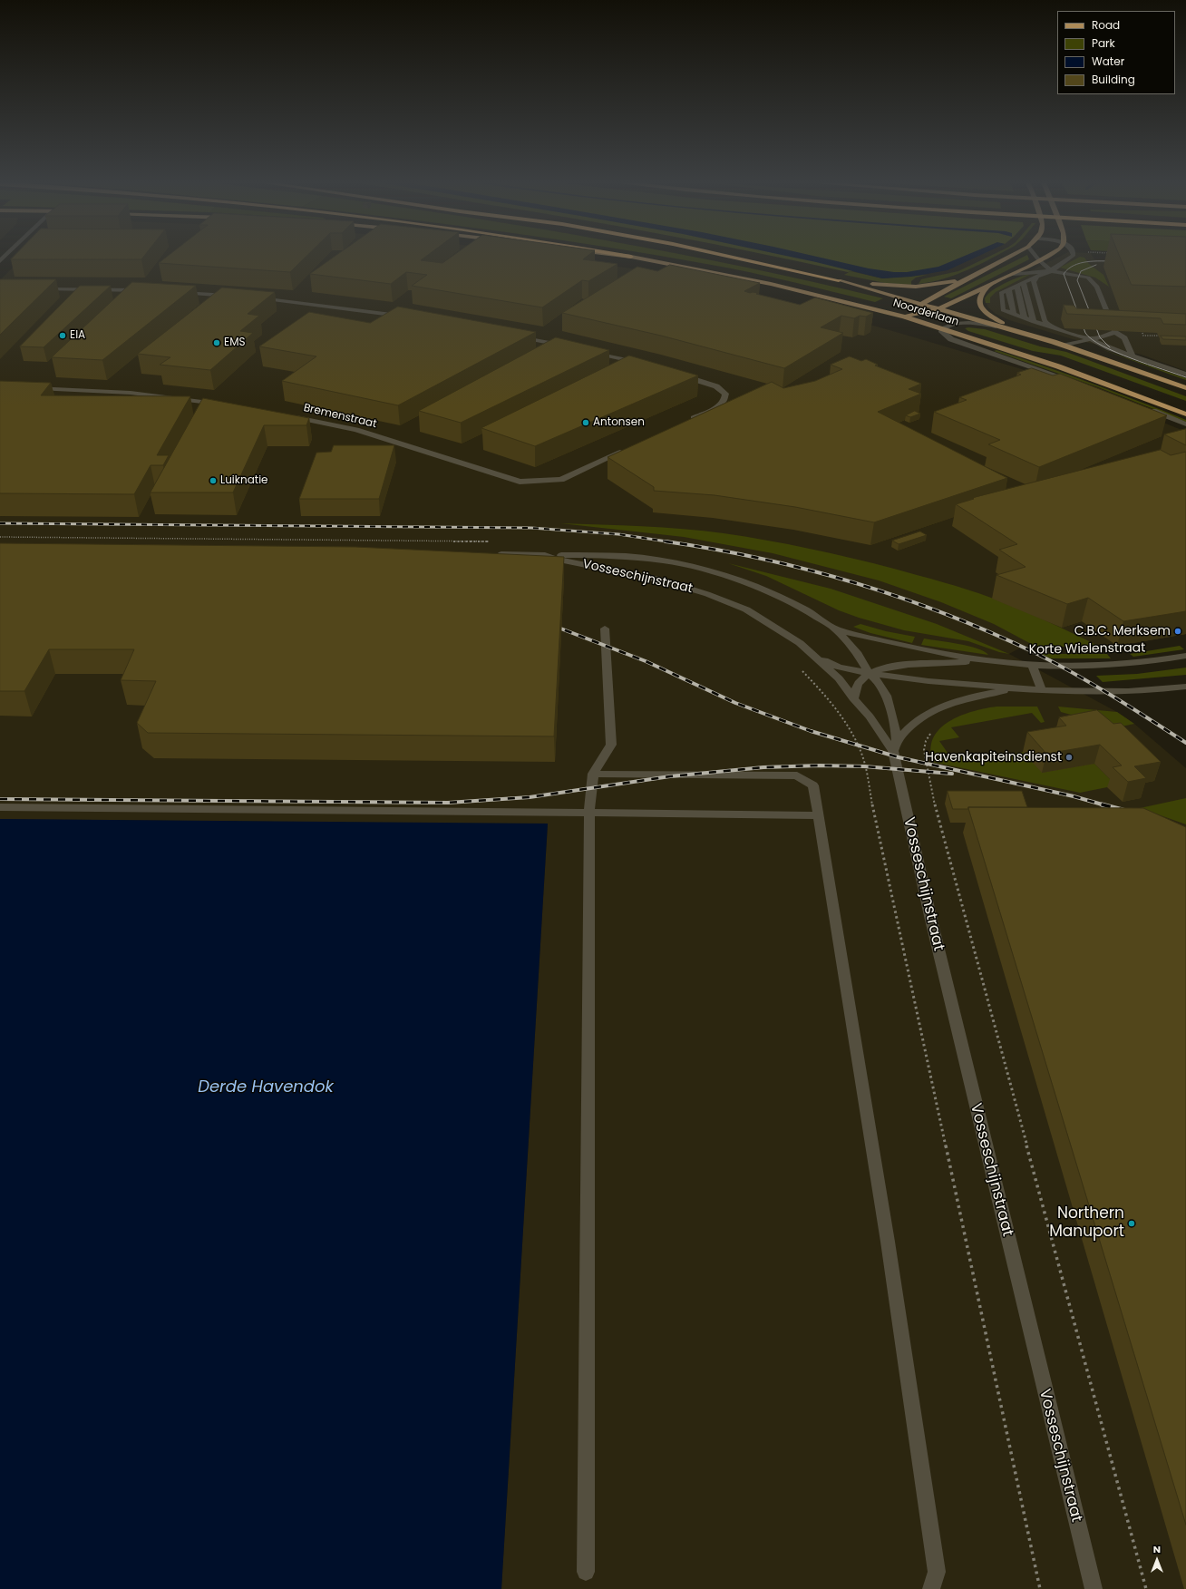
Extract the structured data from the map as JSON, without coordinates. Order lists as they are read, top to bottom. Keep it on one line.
{"streets":{"highway":["Noorderlaan"],"street":["Bremenstraat","Vosseschijnstraat","Korte Wielenstraat"]},"crossings":[["Vosseschijnstraat","Korte Wielenstraat"]],"water":["Derde Havendok"],"places":["EIA","EMS","Antonsen","Luiknatie","C.B.C. Merksem","Havenkapiteinsdienst","Northern Manuport"],"legend":["Road","Park","Water","Building"],"north":"top"}
